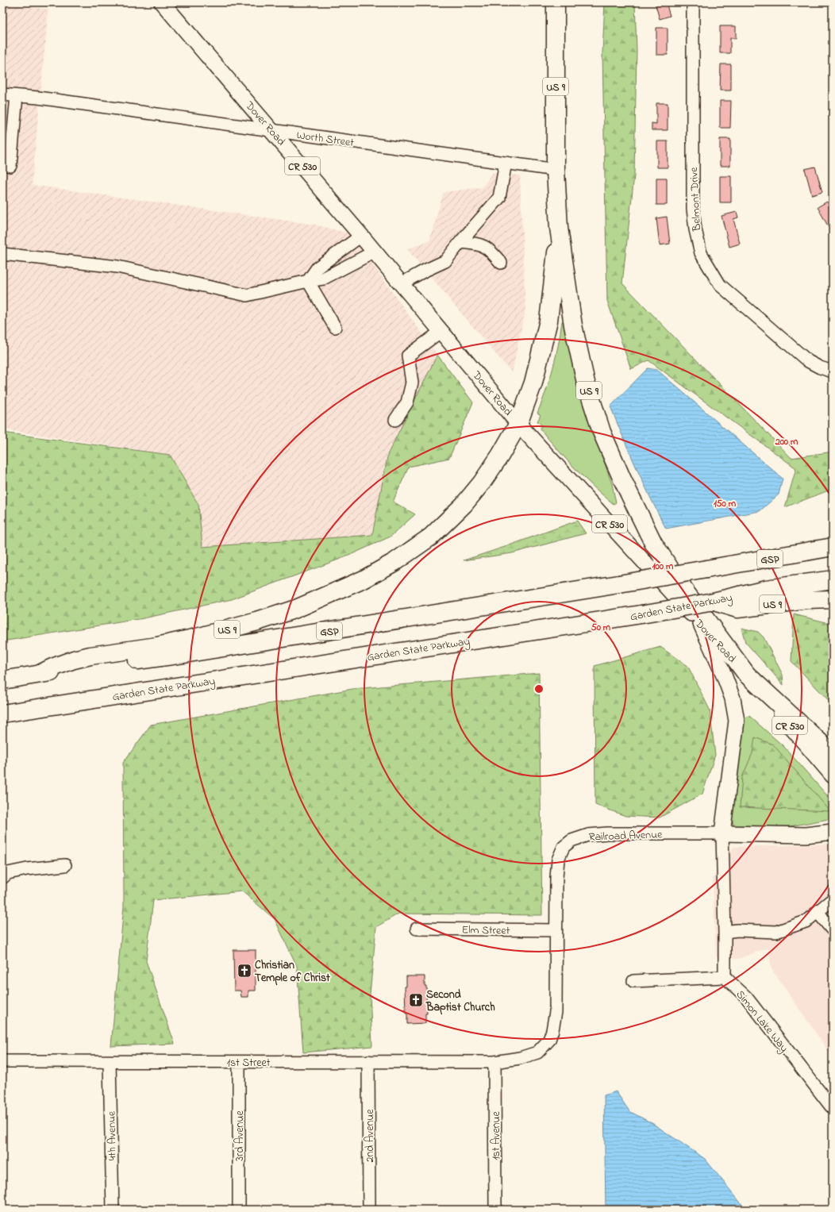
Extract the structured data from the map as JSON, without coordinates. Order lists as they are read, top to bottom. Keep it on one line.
{"streets":{"highway":["US 9","GSP","Garden State Parkway"],"main road":["Dover Road","CR 530","Railroad Avenue"],"street":["Worth Street","Belmont Drive","Elm Street","Simon Lake Way","1st Street","4th Avenue","3rd Avenue","2nd Avenue","1st Avenue"]},"crossings":[["US 9","Dover Road"],["US 9","Worth Street"],["US 9","GSP"],["US 9","Garden State Parkway"],["Dover Road","Worth Street"],["Railroad Avenue","Elm Street"],["Railroad Avenue","1st Street"],["Railroad Avenue","1st Avenue"],["1st Street","4th Avenue"],["1st Street","3rd Avenue"],["1st Street","2nd Avenue"],["1st Street","1st Avenue"]],"places":{"church":["Christian Temple of Christ","Second Baptist Church"]},"rings":["200 m","150 m","100 m","50 m"]}
